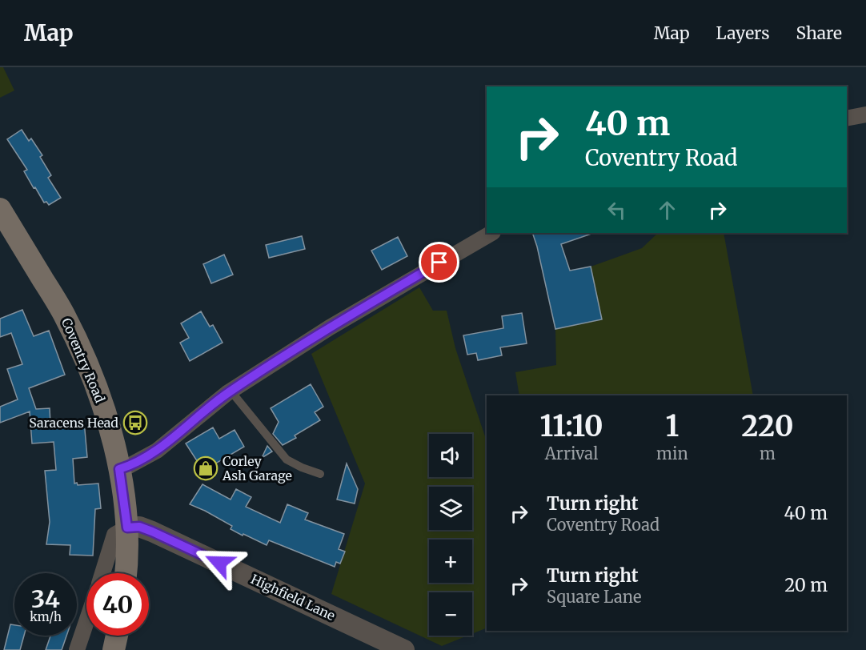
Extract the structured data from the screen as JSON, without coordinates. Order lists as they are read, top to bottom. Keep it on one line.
{"streets":{"main road":["Coventry Road"],"street":["Highfield Lane"]},"crossings":[["Coventry Road","Highfield Lane"]],"places":{"bus stop":["Saracens Head"],"shop":["Corley Ash Garage"]},"page":{"header":"Map","nav":["Map","Layers","Share"],"turn":["40 m","Coventry Road"],"eta":["11:10","Arrival","1","min","220","m"],"map_buttons":["+","−"],"list":[{"name":"Turn right","note":"Coventry Road","value":"40 m"},{"name":"Turn right","note":"Square Lane","value":"20 m"}],"speed":"34 km/h","limit":"40"}}
